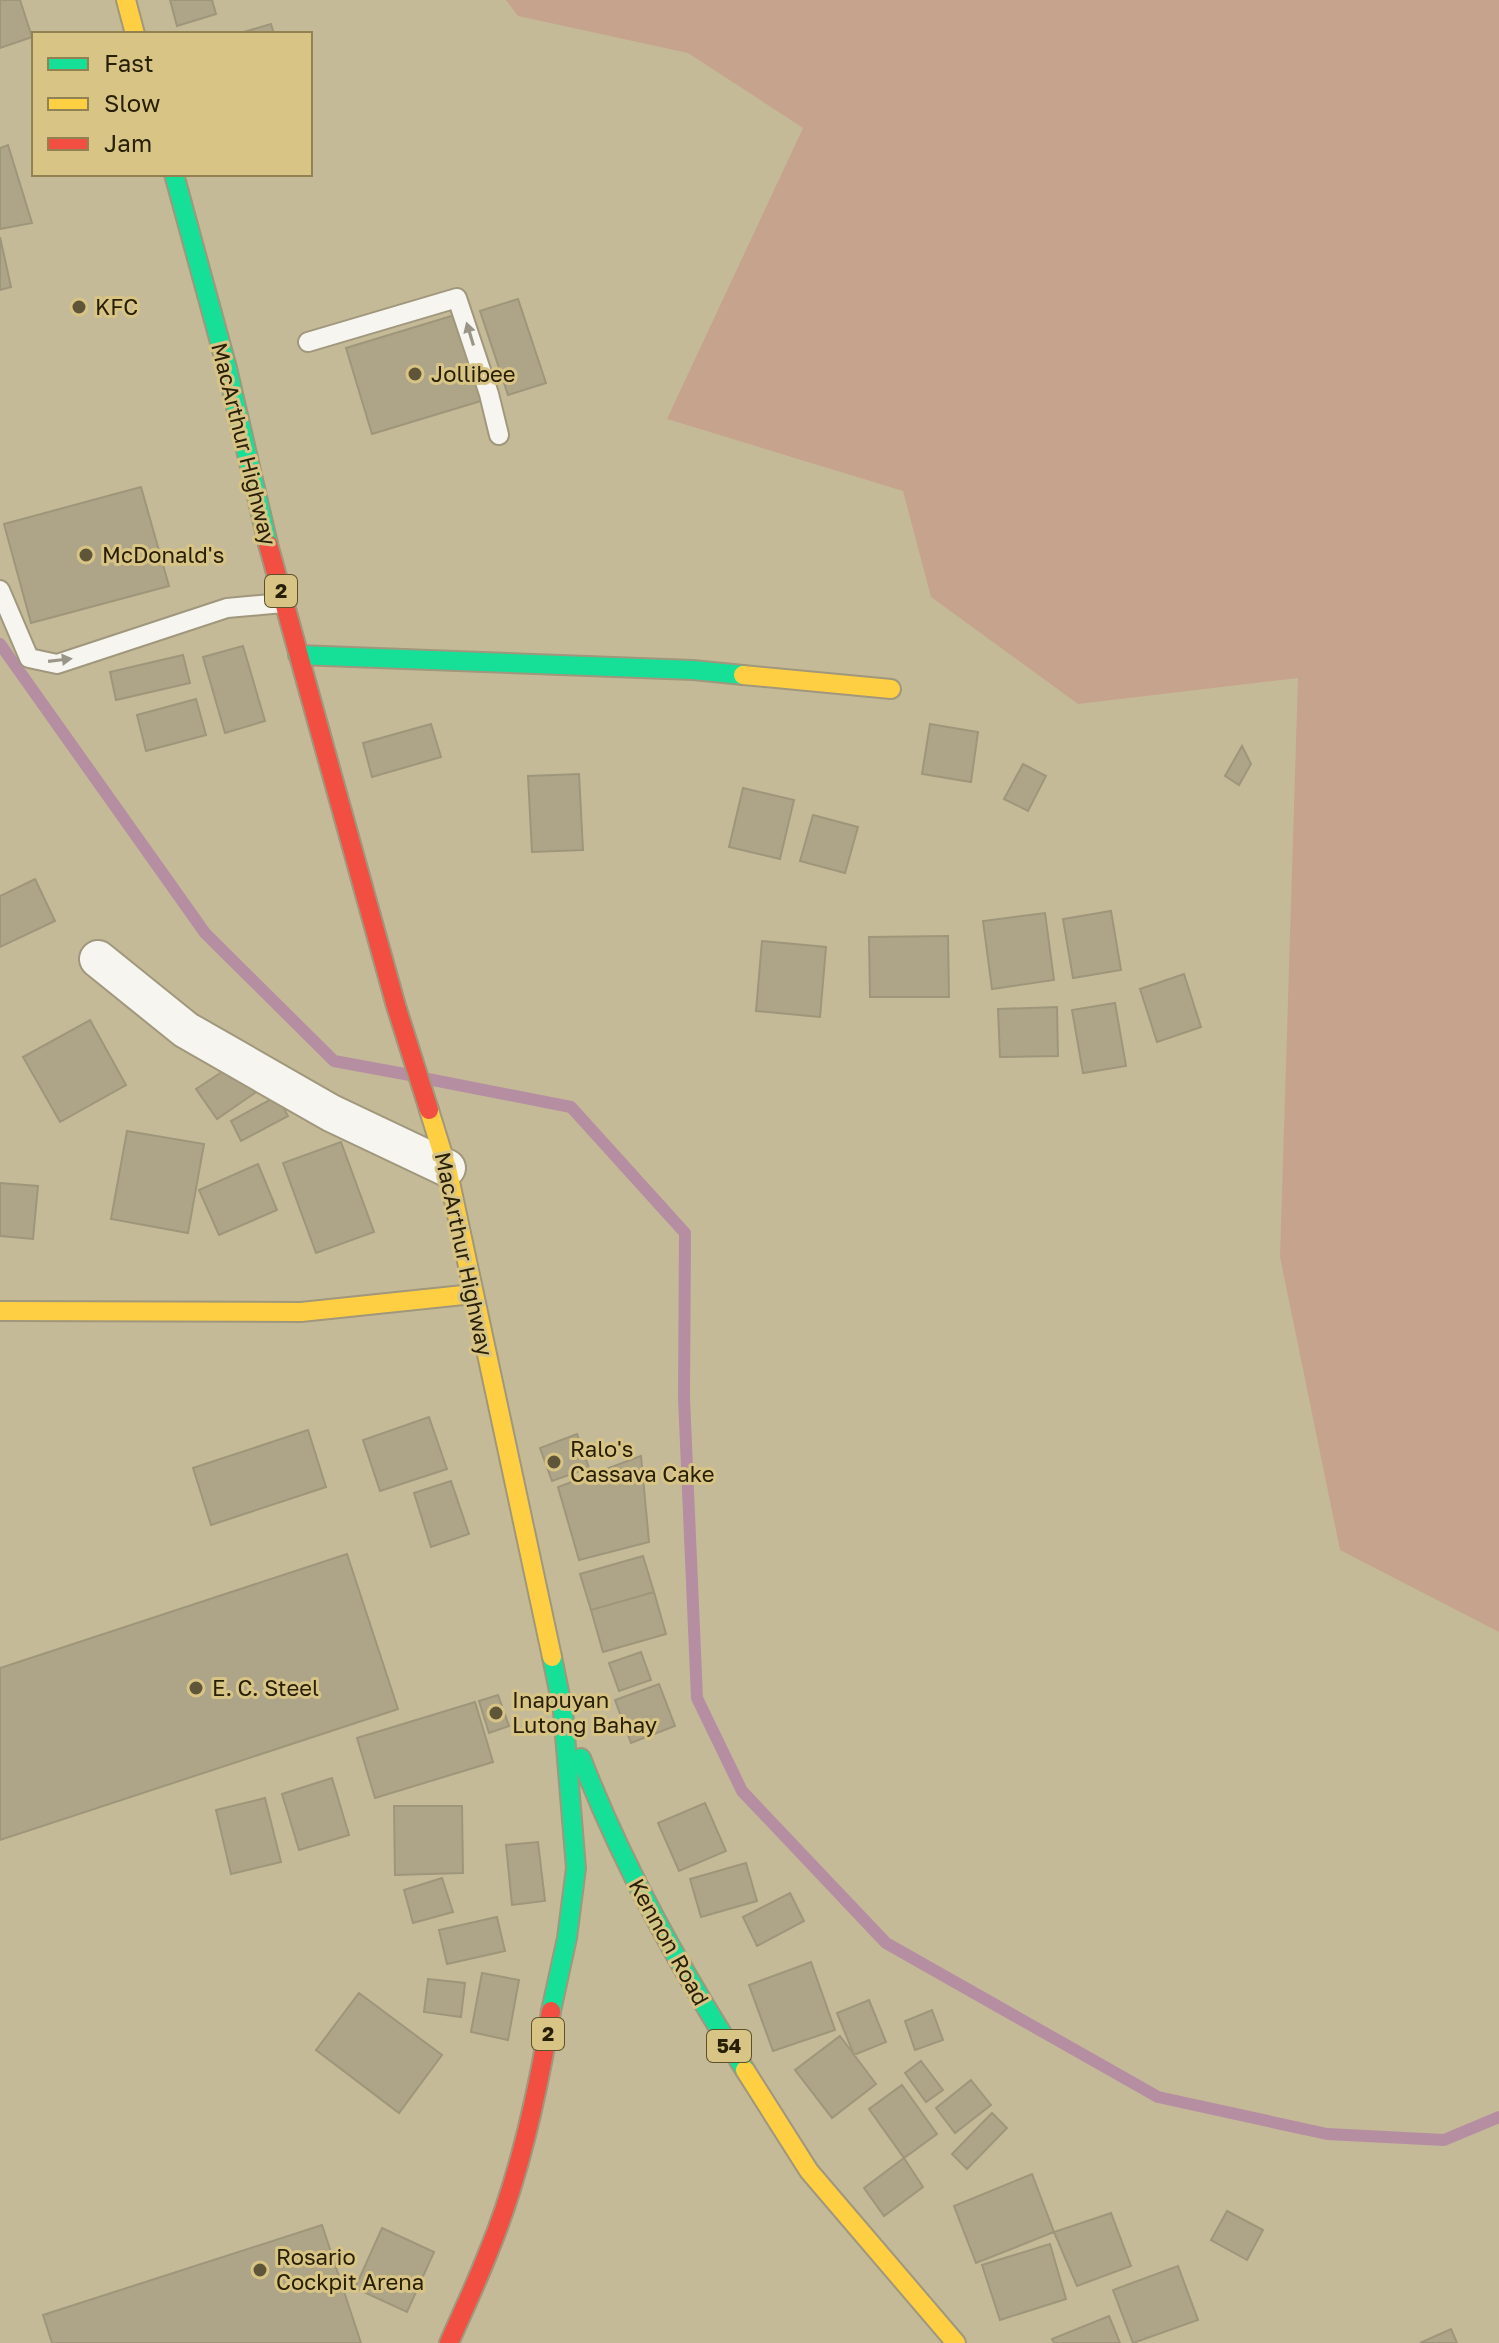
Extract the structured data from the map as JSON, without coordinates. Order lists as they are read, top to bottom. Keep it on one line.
{"streets":{"main road":["MacArthur Highway","2","Kennon Road","54"]},"crossings":[["MacArthur Highway","Kennon Road"]],"places":["KFC","Jollibee","McDonald's","Ralo's Cassava Cake","E. C. Steel","Inapuyan Lutong Bahay","Rosario Cockpit Arena"],"legend":["Fast","Slow","Jam"]}
